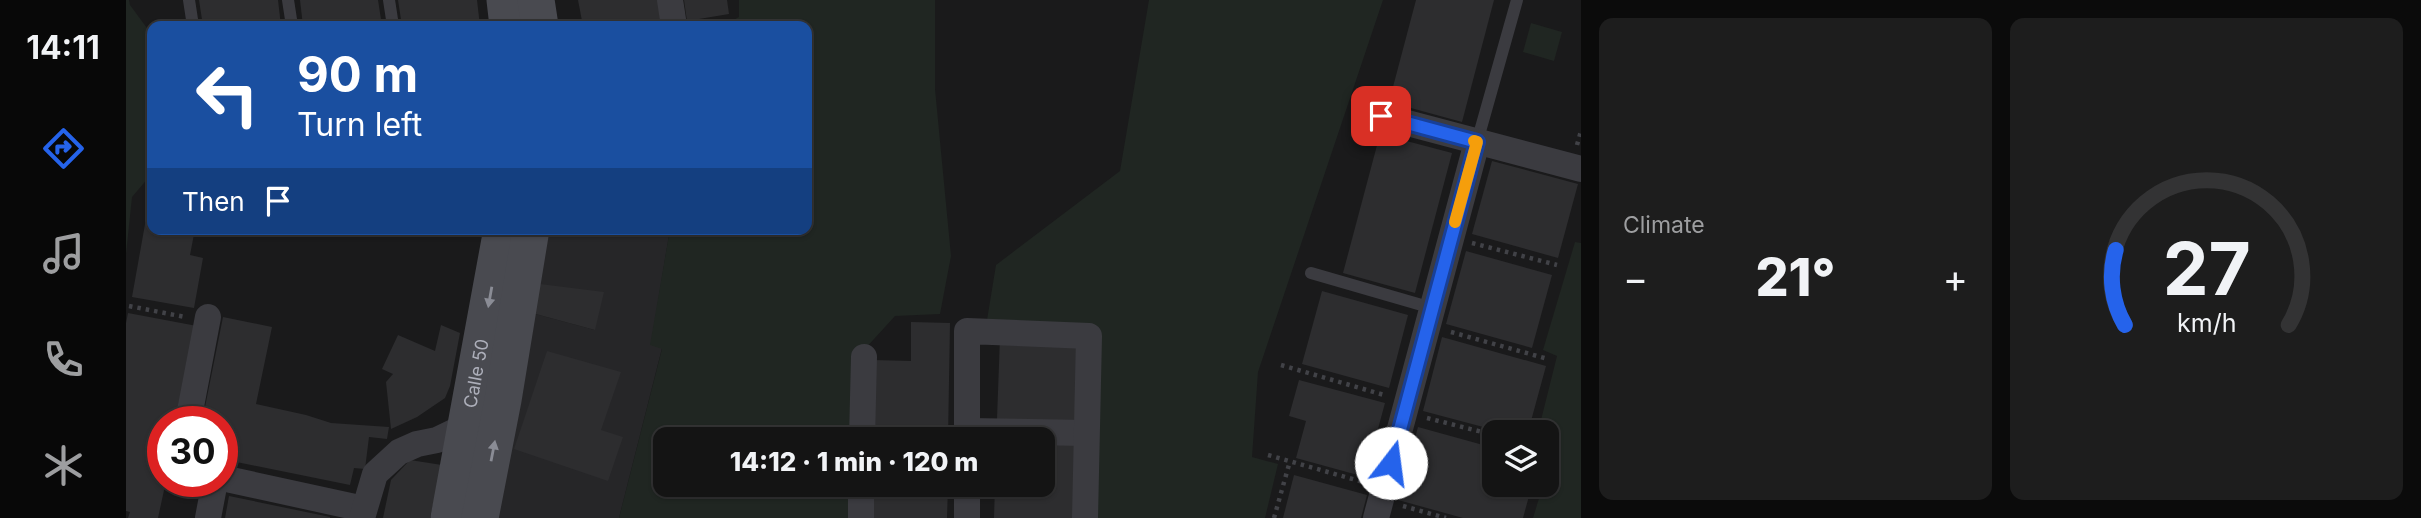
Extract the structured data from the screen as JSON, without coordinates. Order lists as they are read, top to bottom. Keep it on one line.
{"streets":{"main road":["Calle 50"]},"page":{"tabs":"14:11","tile":"Climate","turn":["90 m","Turn left"],"then":"Then","heat":["−","21°","+"],"limit":"30","trip":"14:12 · 1 min · 120 m","gauge":["27","km/h"]}}
